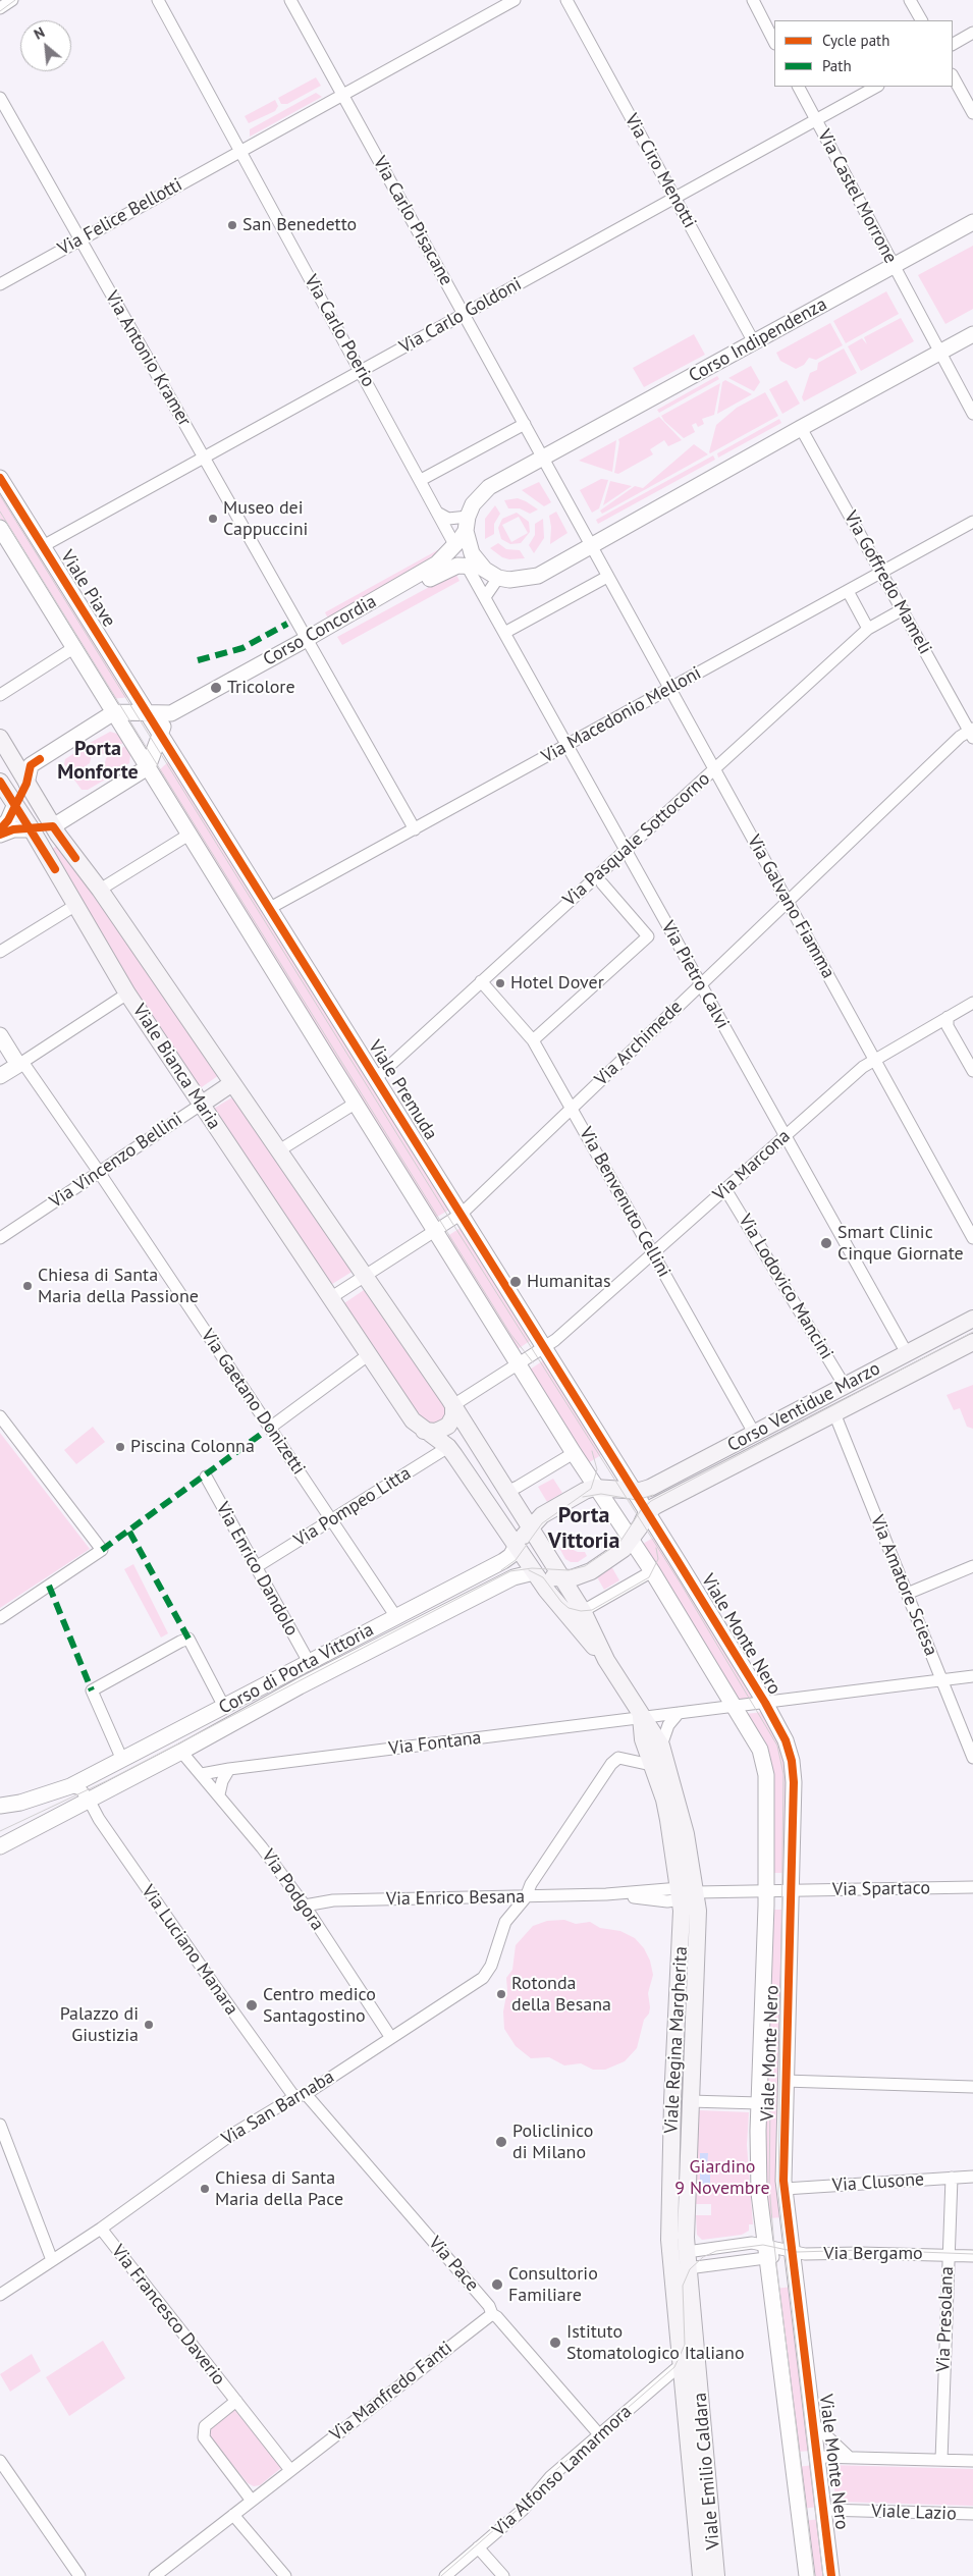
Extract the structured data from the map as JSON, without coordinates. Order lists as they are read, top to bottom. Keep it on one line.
{"streets":{"main road":["Viale Bianca Maria","Via Vincenzo Bellini","Corso Ventidue Marzo","Viale Regina Margherita","Viale Emilio Caldara"],"street":["Via Ciro Menotti","Via Castel Morrone","Via Felice Bellotti","Via Carlo Pisacane","Via Carlo Goldoni","Via Carlo Poerio","Corso Indipendenza","Via Antonio Kramer","Via Goffredo Mameli","Viale Piave","Corso Concordia","Via Macedonio Melloni","Via Pasquale Sottocorno","Via Galvano Fiamma","Via Pietro Calvi","Via Archimede","Viale Premuda","Via Marcona","Via Benvenuto Cellini","Via Lodovico Mancini","Via Gaetano Donizetti","Via Pompeo Litta","Via Enrico Dandolo","Via Amatore Sciesa","Viale Monte Nero","Corso di Porta Vittoria","Via Fontana","Via Spartaco","Via Podgora","Via Enrico Besana","Via Luciano Manara","Via San Barnaba","Via Clusone","Via Bergamo","Via Pace","Via Francesco Daverio","Via Presolana","Via Manfredo Fanti","Via Alfonso Lamarmora","Viale Lazio"]},"crossings":[["Via Ciro Menotti","Via Carlo Goldoni"],["Via Ciro Menotti","Corso Indipendenza"],["Via Castel Morrone","Via Carlo Goldoni"],["Via Castel Morrone","Corso Indipendenza"],["Via Felice Bellotti","Via Carlo Pisacane"],["Via Felice Bellotti","Via Carlo Poerio"],["Via Felice Bellotti","Via Antonio Kramer"],["Via Carlo Pisacane","Via Carlo Goldoni"],["Via Carlo Pisacane","Corso Indipendenza"],["Via Carlo Pisacane","Corso Concordia"],["Via Carlo Pisacane","Via Galvano Fiamma"],["Via Carlo Goldoni","Via Carlo Poerio"],["Via Carlo Goldoni","Via Antonio Kramer"],["Via Carlo Goldoni","Viale Piave"],["Via Carlo Poerio","Corso Concordia"],["Corso Indipendenza","Corso Concordia"],["Corso Indipendenza","Via Galvano Fiamma"],["Via Antonio Kramer","Corso Concordia"],["Via Antonio Kramer","Via Macedonio Melloni"],["Via Goffredo Mameli","Via Macedonio Melloni"],["Via Goffredo Mameli","Via Pasquale Sottocorno"],["Via Goffredo Mameli","Via Archimede"],["Viale Piave","Corso Concordia"],["Viale Piave","Viale Premuda"],["Corso Concordia","Via Galvano Fiamma"],["Corso Concordia","Via Pietro Calvi"],["Corso Concordia","Viale Premuda"],["Via Macedonio Melloni","Via Galvano Fiamma"],["Via Macedonio Melloni","Via Pietro Calvi"],["Via Macedonio Melloni","Viale Premuda"],["Via Pasquale Sottocorno","Via Galvano Fiamma"],["Via Pasquale Sottocorno","Via Pietro Calvi"],["Via Pasquale Sottocorno","Viale Premuda"],["Via Pasquale Sottocorno","Via Benvenuto Cellini"],["Via Galvano Fiamma","Via Archimede"],["Via Galvano Fiamma","Via Marcona"],["Via Pietro Calvi","Via Archimede"],["Via Pietro Calvi","Via Marcona"],["Via Pietro Calvi","Corso Ventidue Marzo"],["Via Archimede","Viale Premuda"],["Via Archimede","Via Benvenuto Cellini"],["Viale Bianca Maria","Via Vincenzo Bellini"],["Viale Bianca Maria","Via Marcona"],["Viale Bianca Maria","Corso Ventidue Marzo"],["Viale Bianca Maria","Via Pompeo Litta"],["Viale Bianca Maria","Viale Monte Nero"],["Viale Bianca Maria","Corso di Porta Vittoria"],["Viale Bianca Maria","Viale Regina Margherita"],["Viale Premuda","Via Marcona"],["Viale Premuda","Corso Ventidue Marzo"],["Viale Premuda","Viale Monte Nero"],["Via Vincenzo Bellini","Via Gaetano Donizetti"],["Via Marcona","Via Benvenuto Cellini"],["Via Marcona","Via Lodovico Mancini"],["Via Benvenuto Cellini","Corso Ventidue Marzo"],["Via Lodovico Mancini","Corso Ventidue Marzo"],["Via Gaetano Donizetti","Via Pompeo Litta"],["Via Gaetano Donizetti","Corso di Porta Vittoria"],["Corso Ventidue Marzo","Via Amatore Sciesa"],["Corso Ventidue Marzo","Viale Monte Nero"],["Via Pompeo Litta","Via Enrico Dandolo"],["Via Enrico Dandolo","Corso di Porta Vittoria"],["Via Amatore Sciesa","Via Fontana"],["Viale Monte Nero","Via Fontana"],["Viale Monte Nero","Via Spartaco"],["Viale Monte Nero","Via Clusone"],["Viale Monte Nero","Via Bergamo"],["Viale Monte Nero","Viale Lazio"],["Corso di Porta Vittoria","Via Podgora"],["Corso di Porta Vittoria","Via Luciano Manara"],["Via Fontana","Via Podgora"],["Via Fontana","Viale Regina Margherita"],["Via Podgora","Via Enrico Besana"],["Via Podgora","Via San Barnaba"],["Via Enrico Besana","Viale Regina Margherita"],["Via Enrico Besana","Via San Barnaba"],["Via Luciano Manara","Via San Barnaba"],["Viale Regina Margherita","Via San Barnaba"],["Viale Regina Margherita","Via Alfonso Lamarmora"],["Viale Regina Margherita","Viale Emilio Caldara"],["Via San Barnaba","Via Pace"],["Via San Barnaba","Via Francesco Daverio"],["Via Clusone","Via Presolana"],["Via Bergamo","Via Presolana"],["Via Pace","Via Manfredo Fanti"],["Via Pace","Via Alfonso Lamarmora"],["Via Francesco Daverio","Via Manfredo Fanti"],["Via Alfonso Lamarmora","Viale Emilio Caldara"]],"districts":["Porta Monforte","Porta Vittoria"],"parks":["Giardino 9 Novembre"],"places":["San Benedetto","Museo dei Cappuccini","Tricolore","Hotel Dover","Smart Clinic Cinque Giornate","Humanitas","Chiesa di Santa Maria della Passione","Piscina Colonna","Rotonda della Besana","Centro medico Santagostino","Palazzo di Giustizia","Policlinico di Milano","Chiesa di Santa Maria della Pace","Consultorio Familiare","Istituto Stomatologico Italiano"],"legend":["Cycle path","Path"],"north":"top left"}
